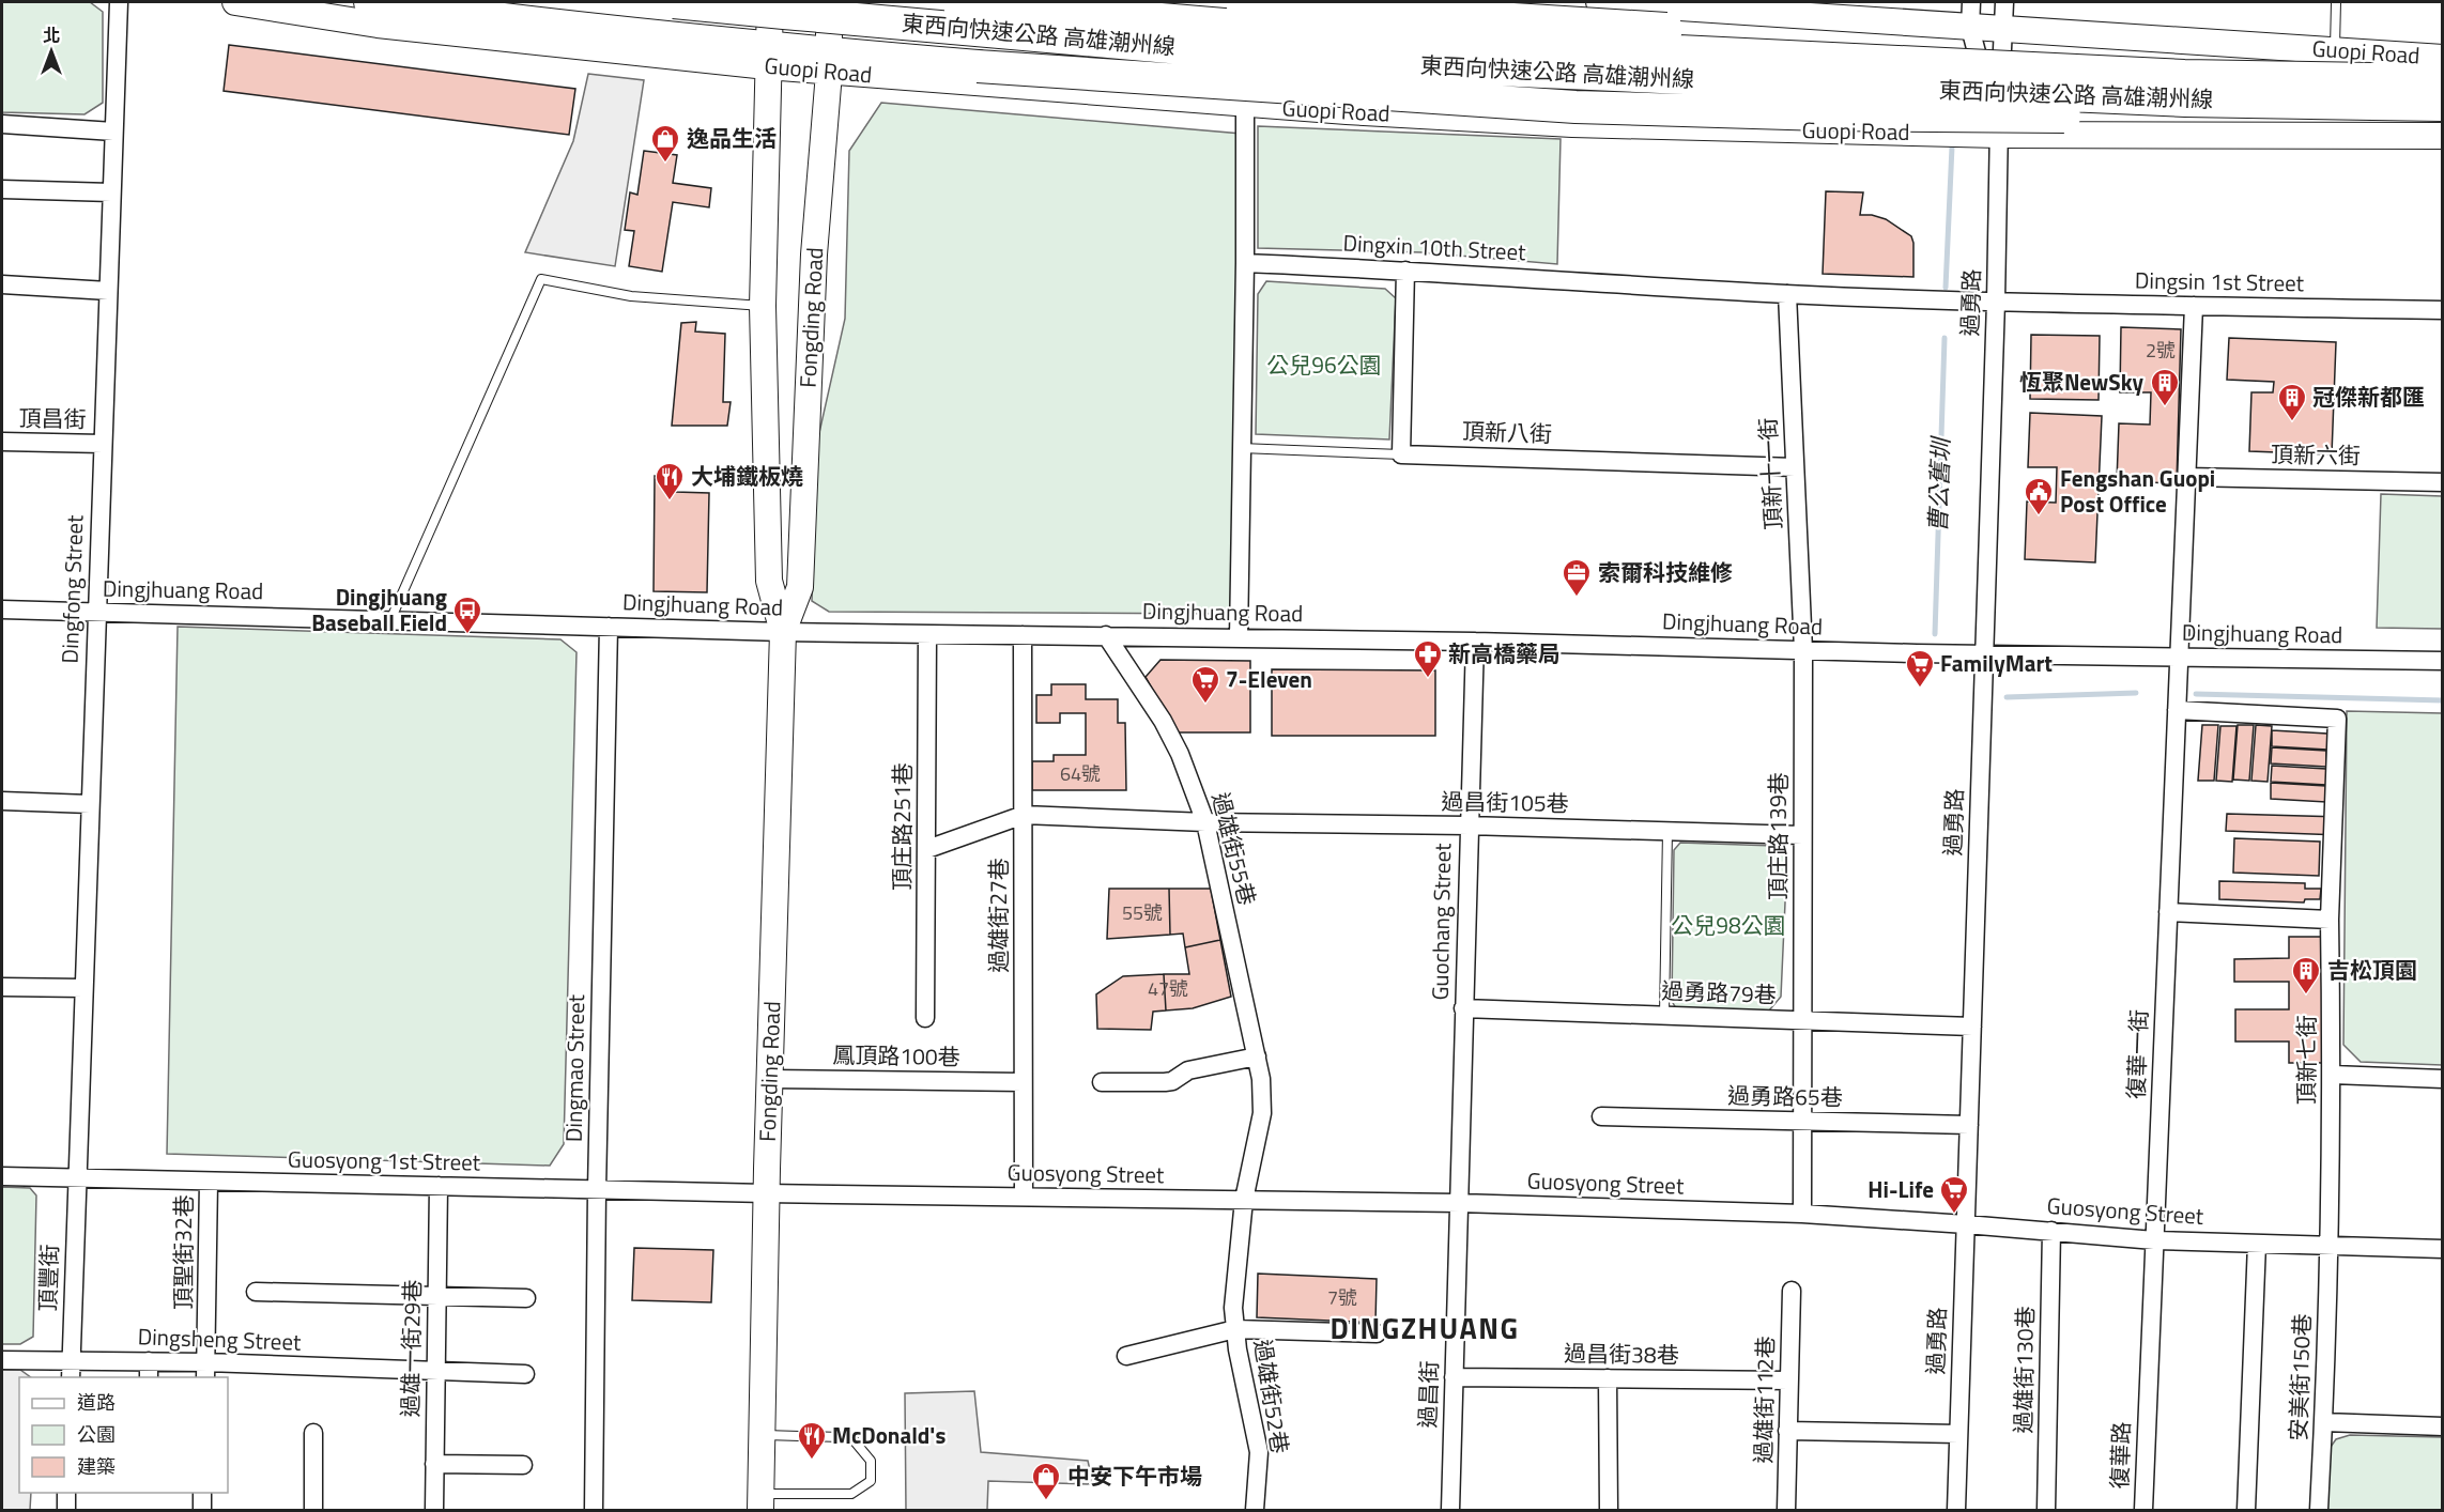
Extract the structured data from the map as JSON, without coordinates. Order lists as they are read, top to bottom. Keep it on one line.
{"streets":{"highway":["東西向快速公路 高雄潮州線"],"main road":["Guopi Road","Fongding Road"],"street":["Dingxin 10th Street","Dingsin 1st Street","過勇路","頂昌街","頂新八街","頂新六街","頂新十一街","Dingfong Street","Dingjhuang Road","過昌街105巷","頂庄路251巷","頂庄路139巷","過雄街55巷","過雄街27巷","Guochang Street","過勇路79巷","復華一街","鳳頂路100巷","頂新七街","Dingmao Street","過勇路65巷","Guosyong 1st Street","Guosyong Street","頂聖街32巷","頂豐街","Dingsheng Street","過雄一街29巷","過昌街38巷","過雄街130巷","安美街150巷","過昌街","過雄街52巷","過雄街112巷","復華路"]},"crossings":[["Guopi Road","過勇路"],["Guopi Road","Fongding Road"],["Dingxin 10th Street","Dingsin 1st Street"],["Dingxin 10th Street","過勇路"],["Dingxin 10th Street","頂新十一街"],["Dingsin 1st Street","過勇路"],["Dingsin 1st Street","復華一街"],["過勇路","Dingjhuang Road"],["過勇路","過勇路79巷"],["過勇路","過勇路65巷"],["過勇路","Guosyong Street"],["Fongding Road","Dingjhuang Road"],["Fongding Road","鳳頂路100巷"],["Fongding Road","Guosyong 1st Street"],["Fongding Road","Guosyong Street"],["頂昌街","Dingfong Street"],["頂新八街","頂新十一街"],["頂新六街","復華一街"],["頂新十一街","Dingjhuang Road"],["頂新十一街","頂庄路139巷"],["Dingfong Street","Dingjhuang Road"],["Dingfong Street","Guosyong 1st Street"],["Dingfong Street","頂豐街"],["Dingjhuang Road","頂庄路251巷"],["Dingjhuang Road","頂庄路139巷"],["Dingjhuang Road","過雄街55巷"],["Dingjhuang Road","過雄街27巷"],["Dingjhuang Road","Guochang Street"],["Dingjhuang Road","復華一街"],["Dingjhuang Road","Dingmao Street"],["過昌街105巷","頂庄路139巷"],["過昌街105巷","過雄街55巷"],["過昌街105巷","過雄街27巷"],["過昌街105巷","Guochang Street"],["頂庄路139巷","過勇路79巷"],["頂庄路139巷","過勇路65巷"],["頂庄路139巷","Guosyong Street"],["過雄街55巷","Guosyong Street"],["過雄街55巷","過雄街52巷"],["過雄街27巷","鳳頂路100巷"],["過雄街27巷","Guosyong Street"],["Guochang Street","過勇路79巷"],["Guochang Street","Guosyong Street"],["Guochang Street","過昌街"],["復華一街","Guosyong Street"],["復華一街","復華路"],["頂新七街","Guosyong Street"],["頂新七街","安美街150巷"],["Dingmao Street","Guosyong 1st Street"],["Guosyong 1st Street","Guosyong Street"],["Guosyong 1st Street","頂聖街32巷"],["Guosyong 1st Street","頂豐街"],["Guosyong 1st Street","過雄一街29巷"],["Guosyong Street","過雄街130巷"],["Guosyong Street","安美街150巷"],["Guosyong Street","過昌街"],["Guosyong Street","過雄街52巷"],["頂聖街32巷","Dingsheng Street"],["頂豐街","Dingsheng Street"],["Dingsheng Street","過雄一街29巷"],["過昌街38巷","過昌街"],["過昌街38巷","過雄街112巷"]],"districts":["DINGZHUANG"],"water":["曹公舊圳"],"parks":["公兒96公園","公兒98公園"],"places":{"shop":["逸品生活","中安下午市場"],"building":["恆聚NewSky","冠傑新都匯","吉松頂園"],"restaurant":["大埔鐵板燒","McDonald's"],"public building":["Fengshan Guopi Post Office"],"office":["索爾科技維修"],"bus stop":["Dingjhuang Baseball Field"],"pharmacy":["新高橋藥局"],"supermarket":["FamilyMart","7-Eleven","Hi-Life"]},"house_numbers":["2號","64號","55號","47號","7號"],"legend":["道路","公園","建築"],"north":"top"}
